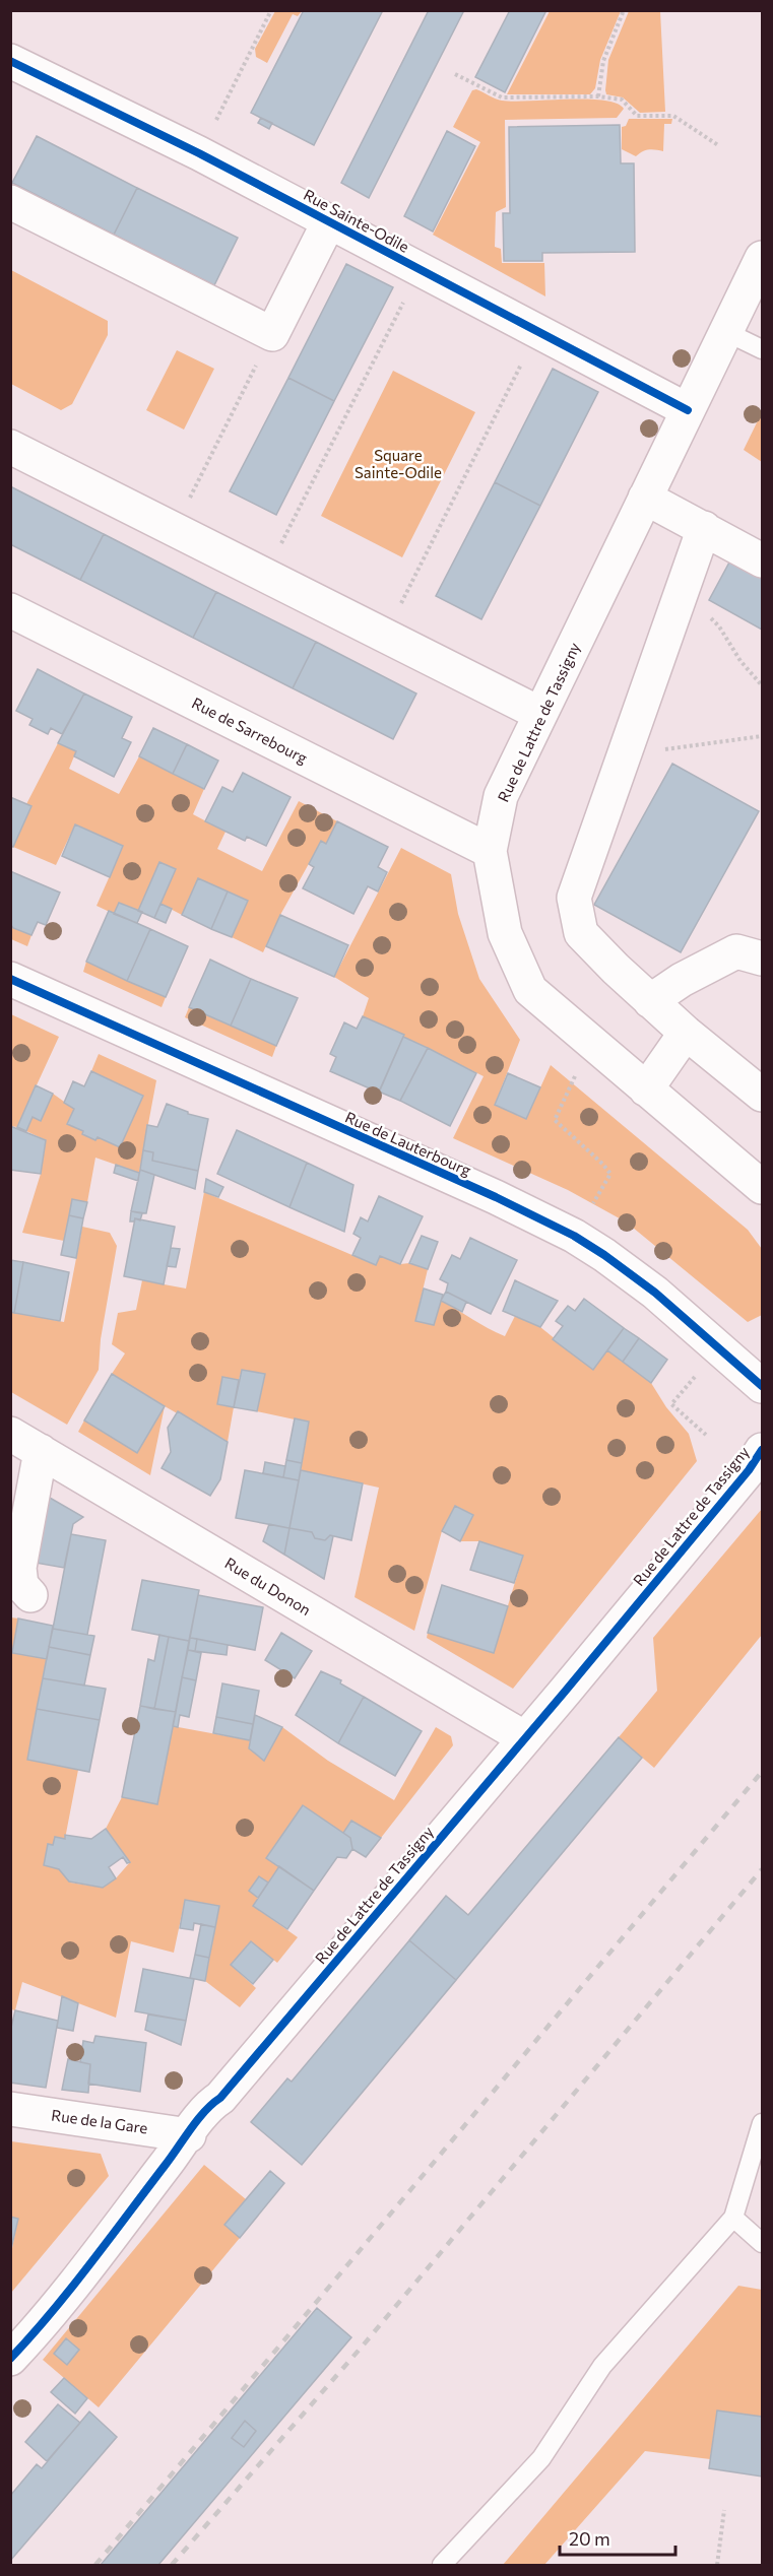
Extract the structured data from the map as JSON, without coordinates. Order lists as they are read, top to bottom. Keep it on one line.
{"streets":{"street":["Rue Sainte-Odile","Rue de Lattre de Tassigny","Rue de Sarrebourg","Rue de Lauterbourg","Rue du Donon","Rue de la Gare"]},"crossings":[["Rue Sainte-Odile","Rue de Lattre de Tassigny"],["Rue de Lattre de Tassigny","Rue de Sarrebourg"],["Rue de Lattre de Tassigny","Rue du Donon"],["Rue de Lattre de Tassigny","Rue de la Gare"]],"parks":["Square Sainte-Odile"],"scale_bar":"20 m"}
